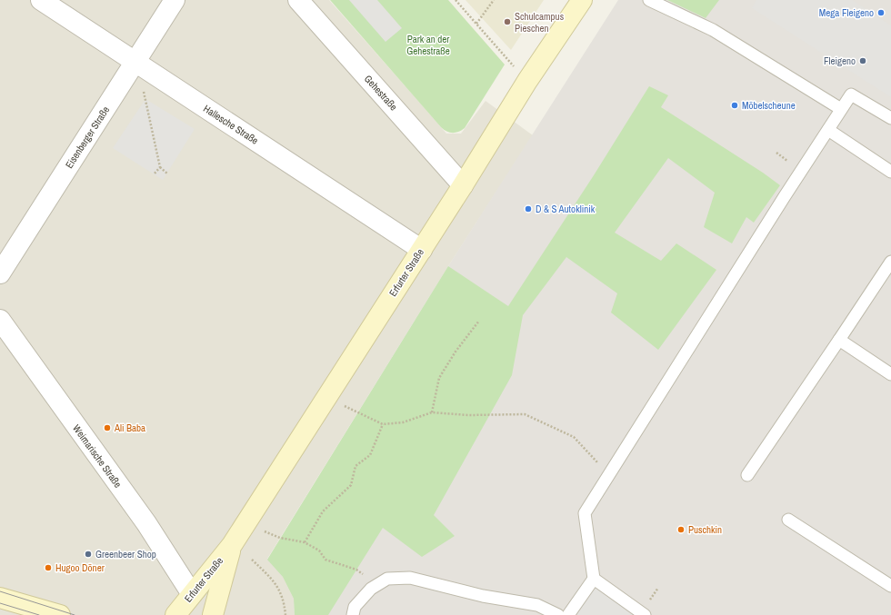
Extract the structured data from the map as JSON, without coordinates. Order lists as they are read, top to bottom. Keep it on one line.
{"streets":{"street":["Gehestraße","Hallesche Straße","Eisenberger Straße","Erfurter Straße","Weimarische Straße"]},"crossings":[["Gehestraße","Erfurter Straße"],["Hallesche Straße","Eisenberger Straße"],["Hallesche Straße","Erfurter Straße"],["Erfurter Straße","Weimarische Straße"]],"parks":["Park an der Gehestraße"],"places":["Mega Fleigeno","Schulcampus Pieschen","Fleigeno","Möbelscheune","D & S Autoklinik","Ali Baba","Puschkin","Greenbeer Shop","Hugoo Döner"]}
